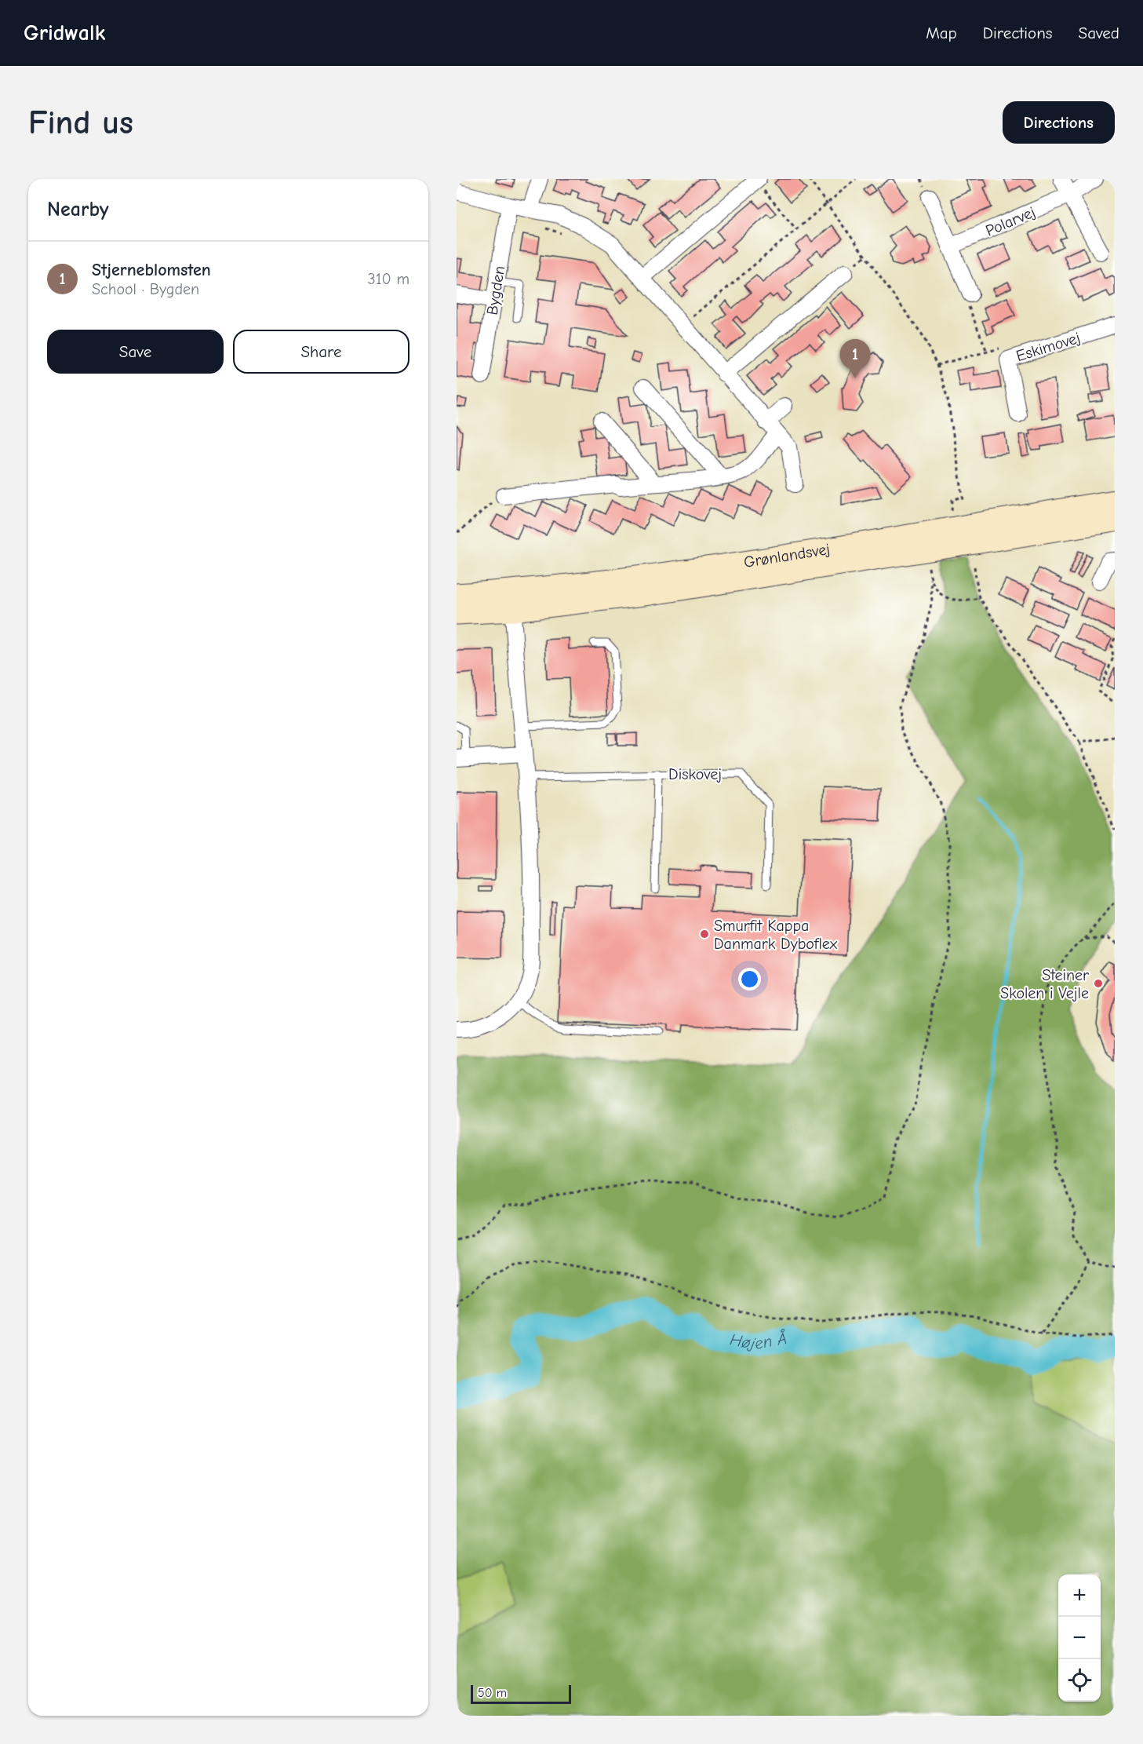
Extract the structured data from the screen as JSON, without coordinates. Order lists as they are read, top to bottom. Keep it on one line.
{"streets":{"street":["Polarvej","Bygden","Eskimovej","Grønlandsvej"],"lane":["Diskovej"]},"water":["Højen Å"],"places":["Smurfit Kappa Danmark Dyboflex","Steiner Skolen i Vejle"],"scale_bar":"50 m","page":{"header":"Gridwalk","nav":["Map","Directions","Saved"],"buttons":["Directions",["Save","Share"]],"title":"Find us","heading":"Nearby","list":[{"mark":"1","name":"Stjerneblomsten","note":"School · Bygden","value":"310 m"}],"pins":"1","map_buttons":["+","−"],"scale":"50 m"}}
